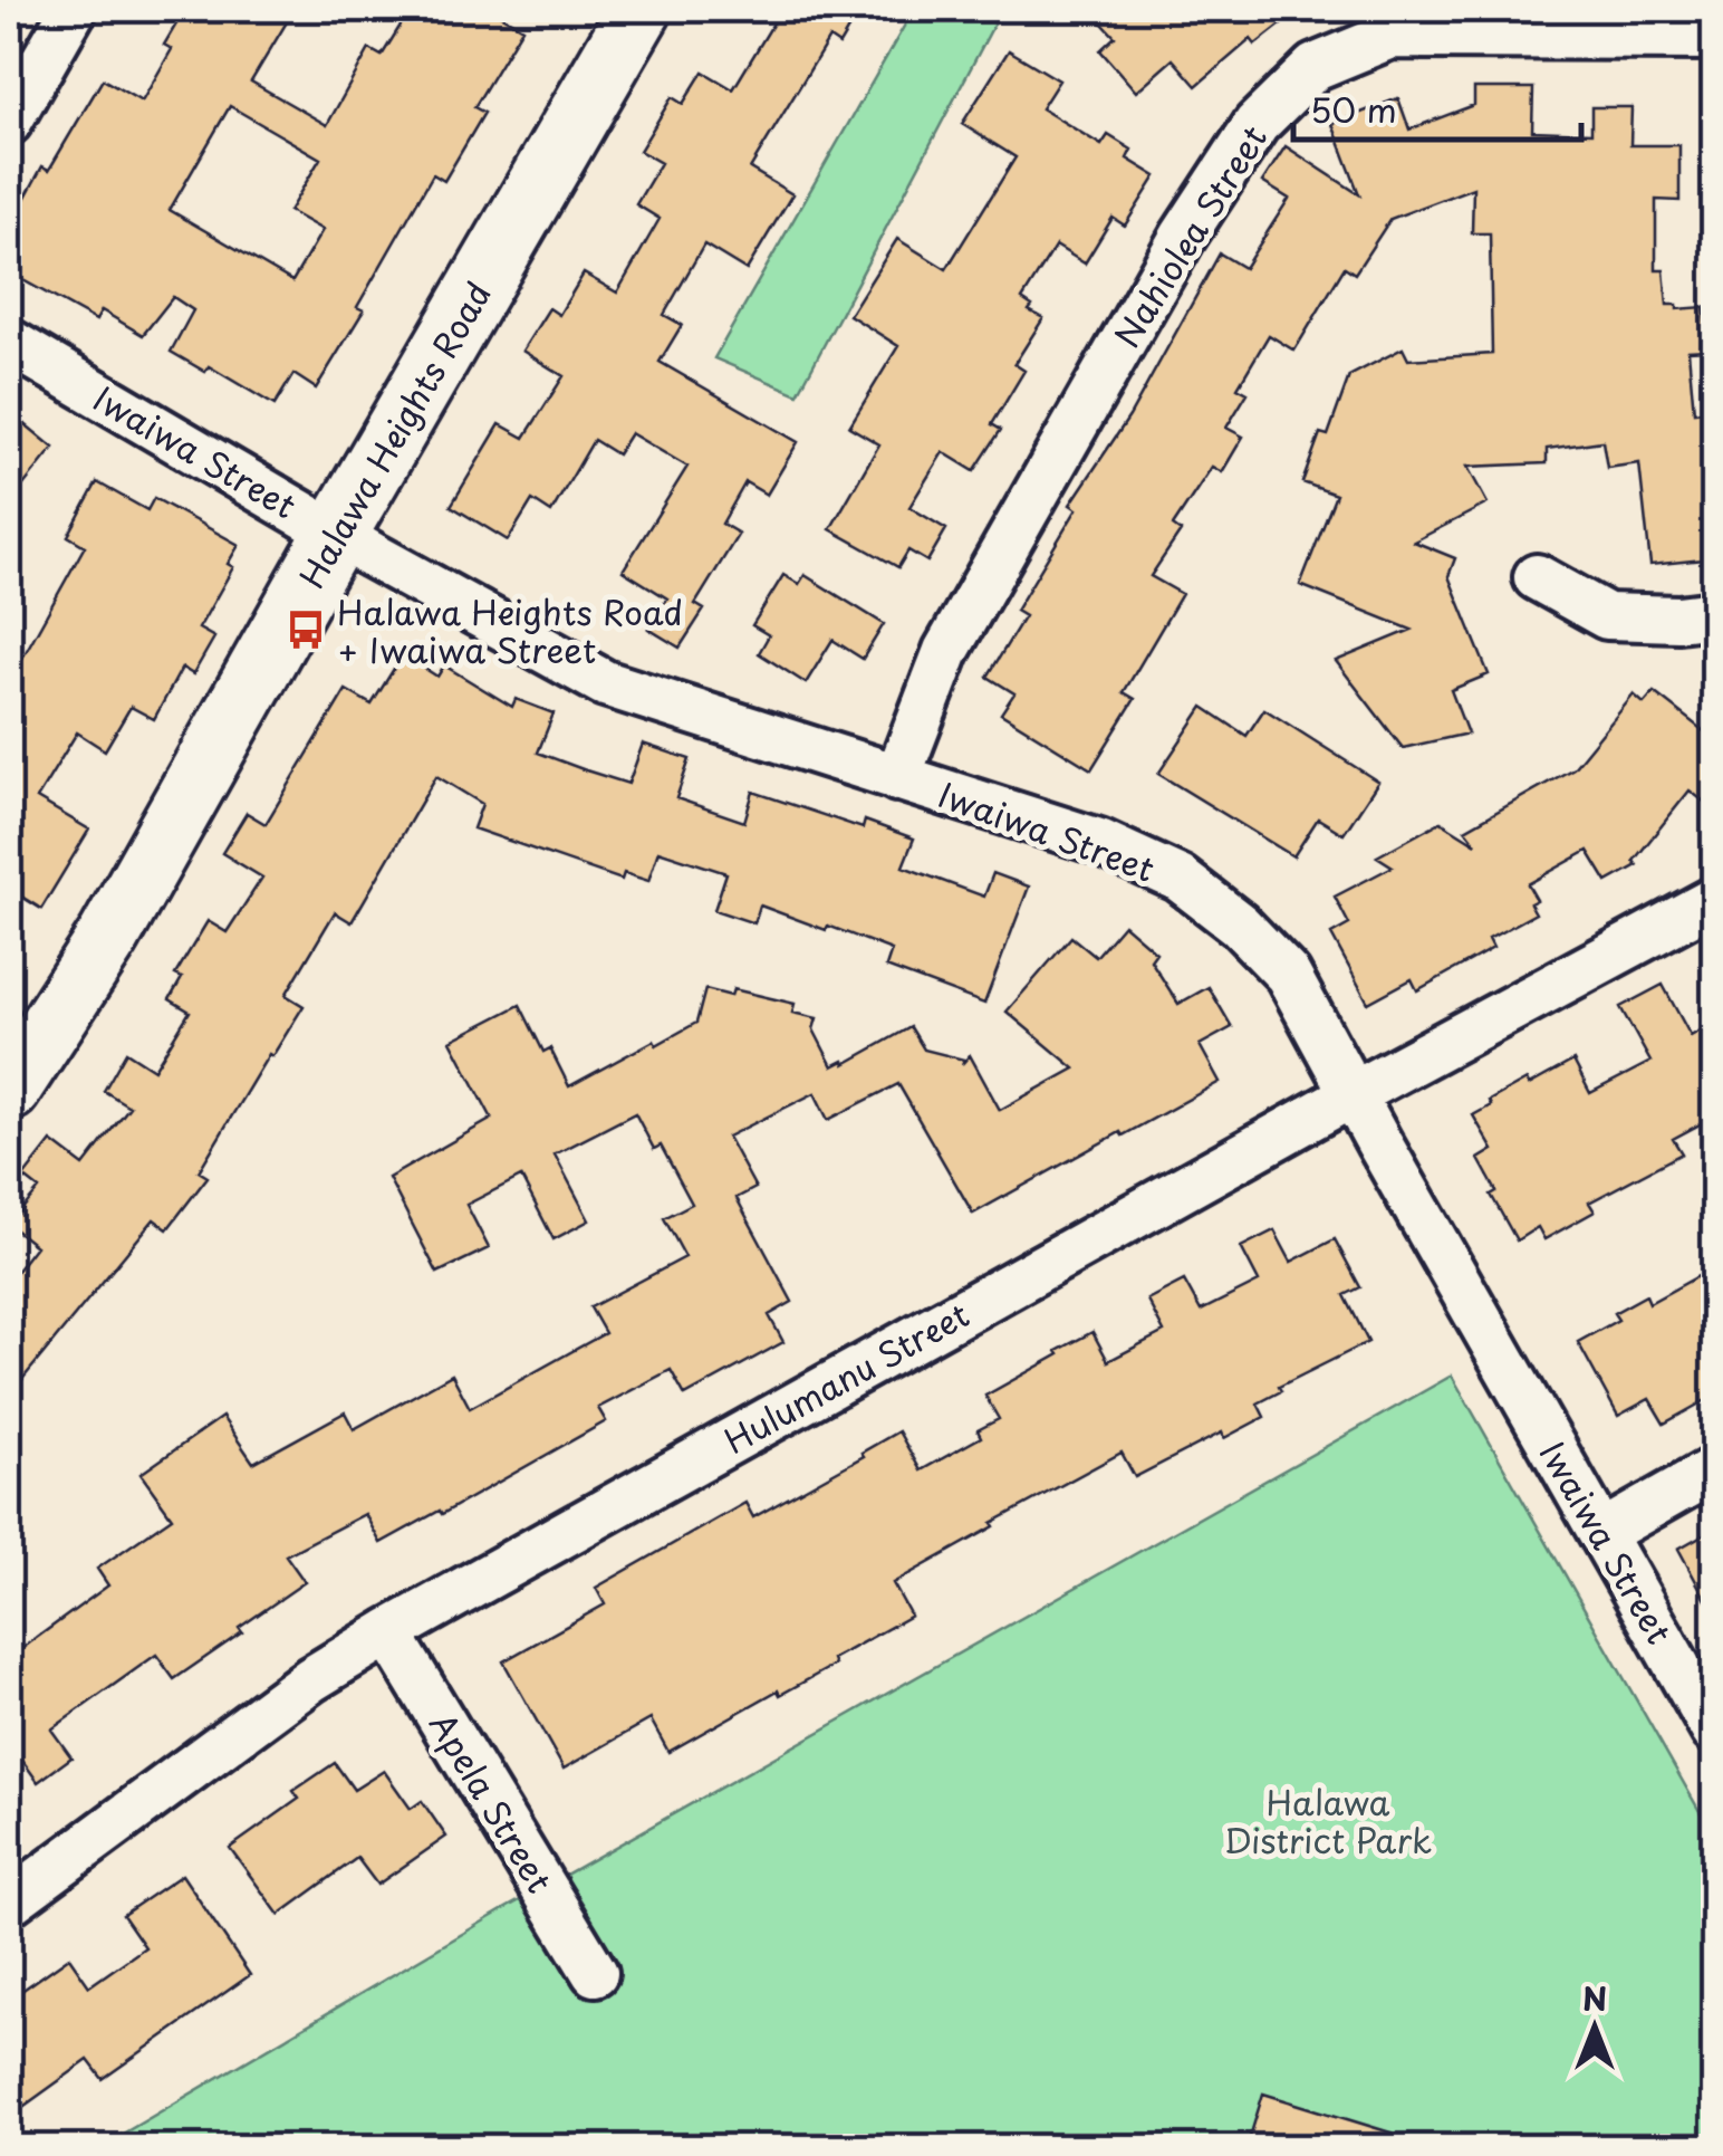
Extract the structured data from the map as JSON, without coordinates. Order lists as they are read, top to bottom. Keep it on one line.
{"streets":{"street":["Nahiolea Street","Halawa Heights Road","Iwaiwa Street","Hulumanu Street","Apela Street"]},"crossings":[["Nahiolea Street","Iwaiwa Street"],["Halawa Heights Road","Iwaiwa Street"],["Iwaiwa Street","Hulumanu Street"],["Hulumanu Street","Apela Street"]],"parks":["Halawa District Park"],"places":{"bus stop":["Halawa Heights Road + Iwaiwa Street"]},"scale_bar":"50 m","north":"top"}
